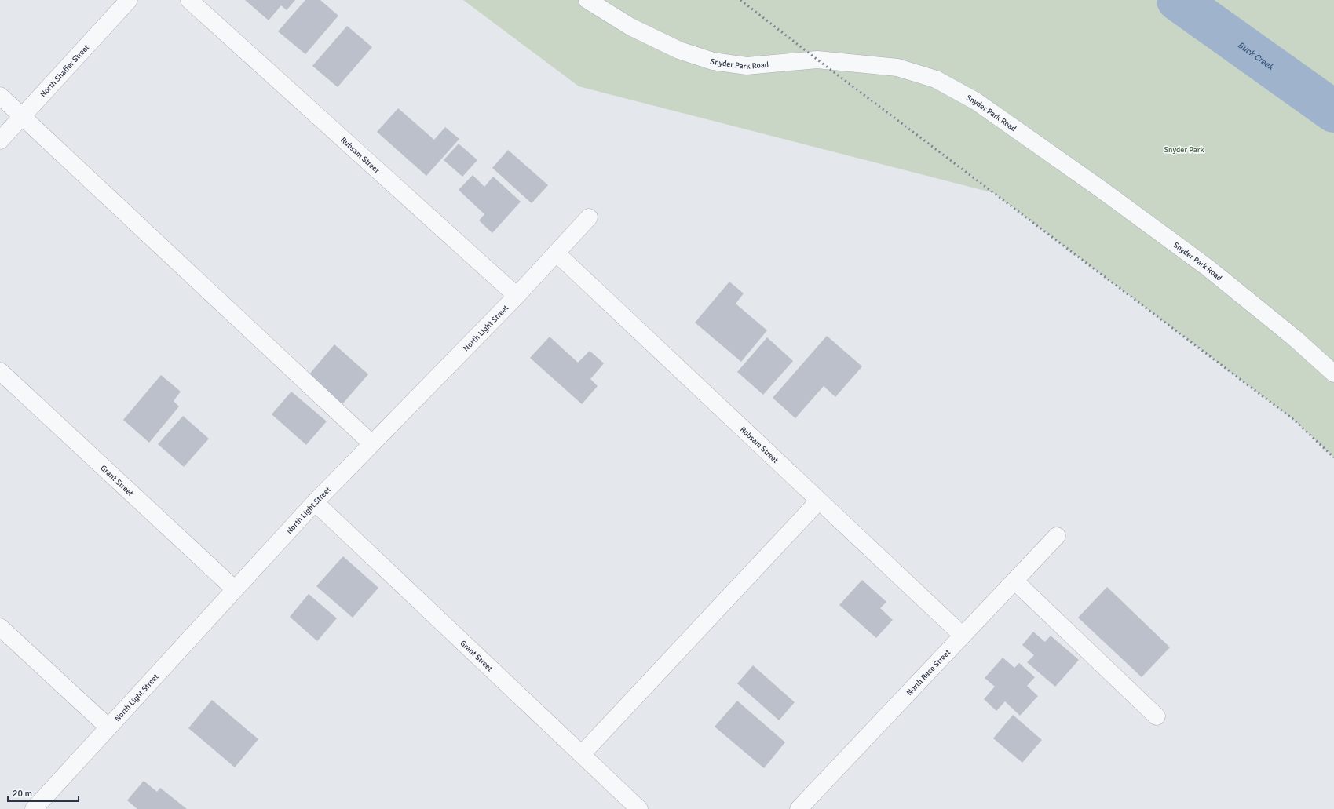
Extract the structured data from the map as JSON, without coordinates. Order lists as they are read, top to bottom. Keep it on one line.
{"streets":{"street":["Snyder Park Road","North Shaffer Street","Rubsam Street","North Light Street","Grant Street","North Race Street"]},"crossings":[["Rubsam Street","North Light Street"],["Rubsam Street","North Race Street"],["North Light Street","Grant Street"]],"water":["Buck Creek"],"parks":["Snyder Park"],"scale_bar":"20 m"}
